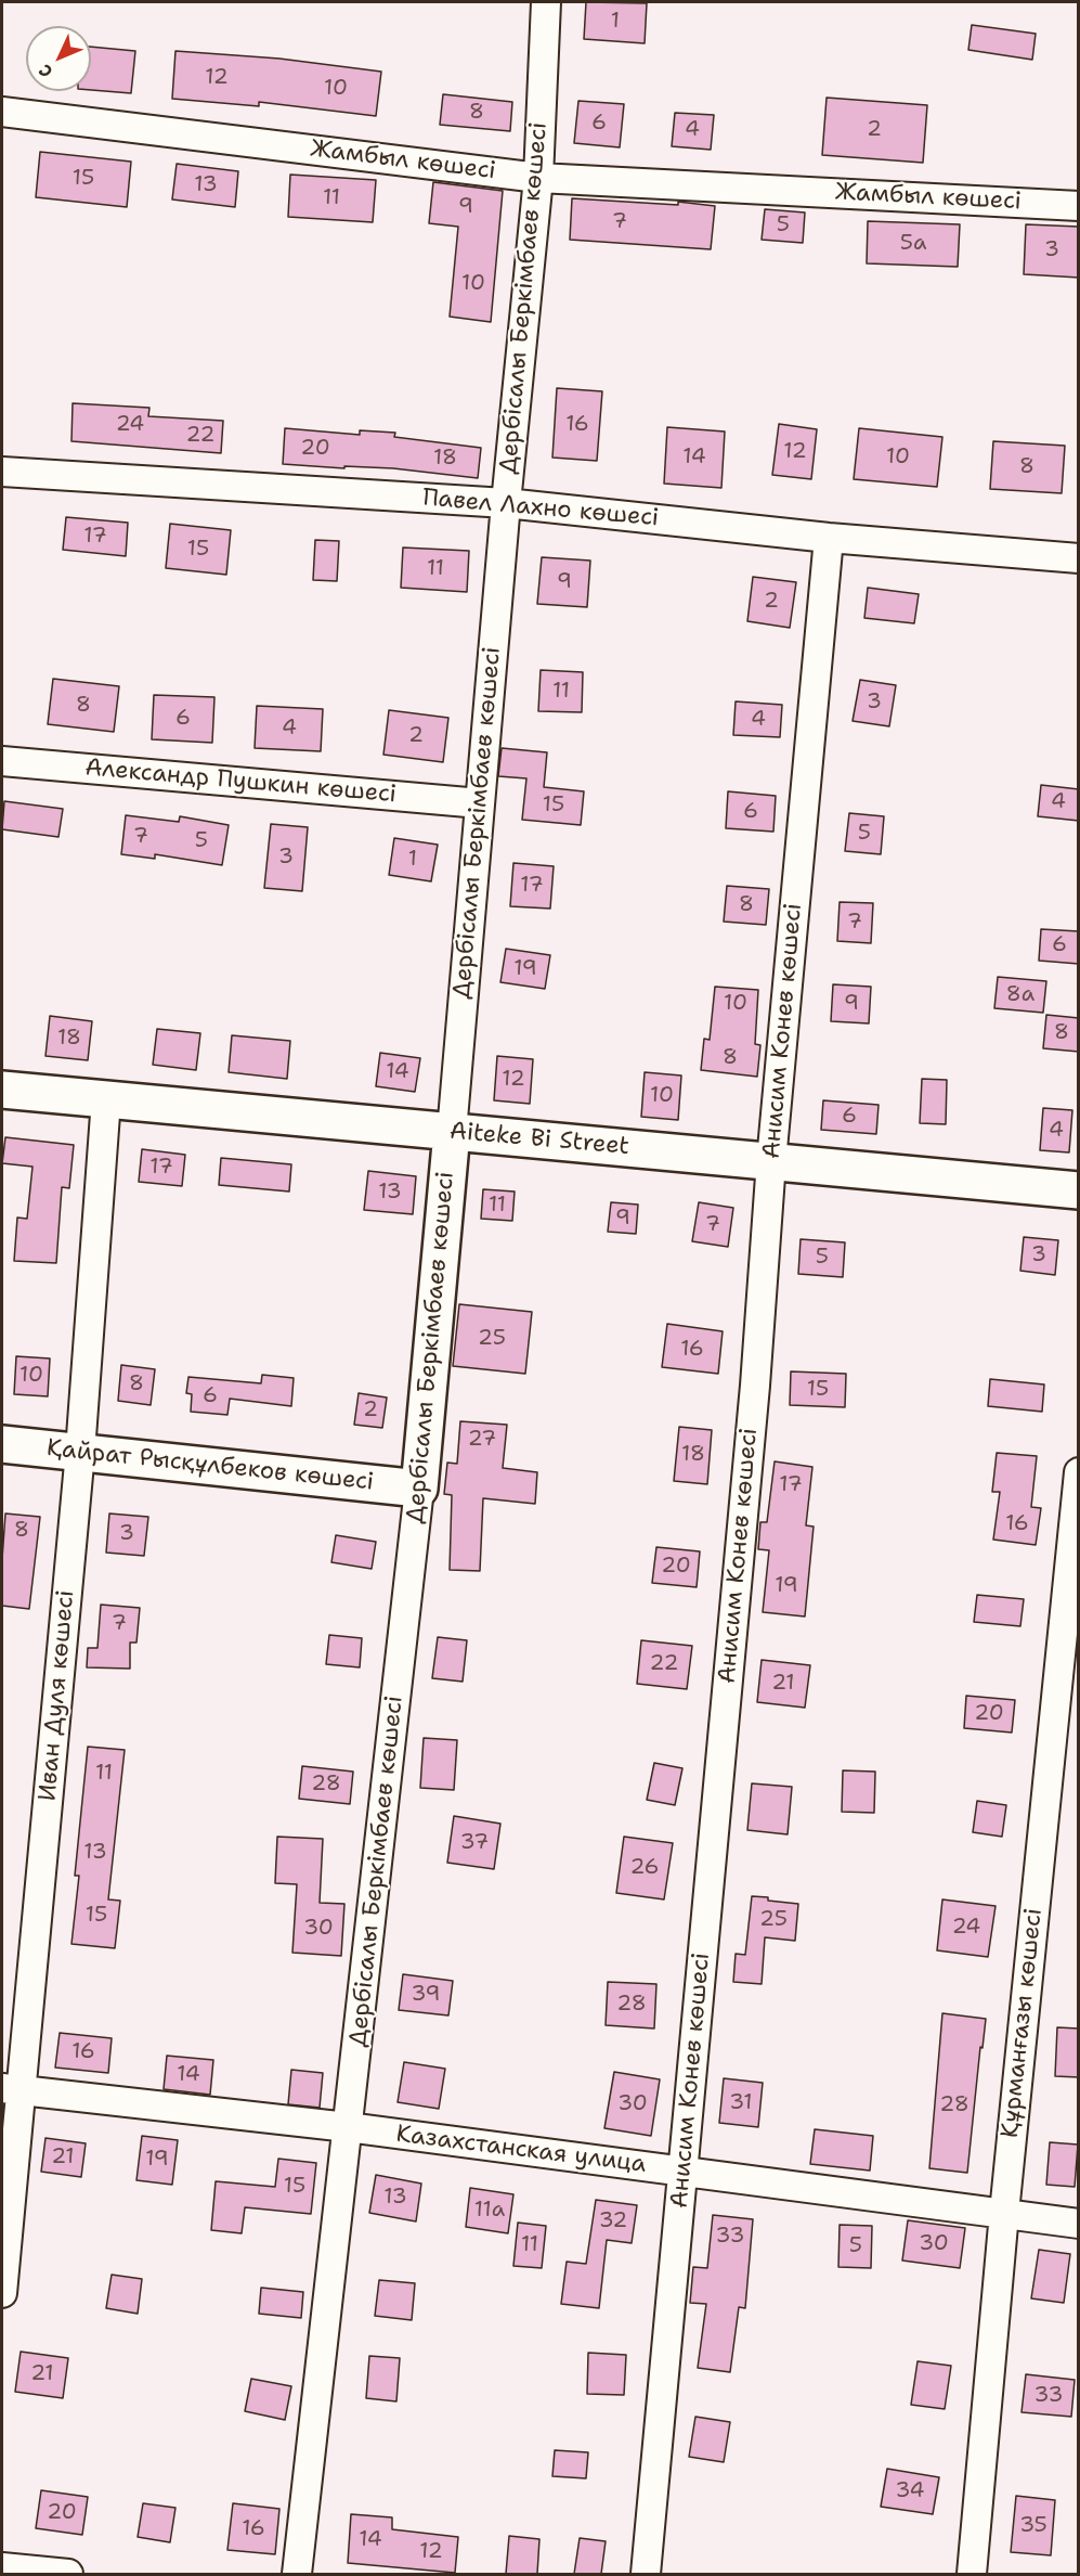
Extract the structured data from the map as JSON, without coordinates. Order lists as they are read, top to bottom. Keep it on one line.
{"streets":{"main road":["Дербісалы Беркімбаев көшесі","Aiteke Bi Street","Қайрат Рысқұлбеков көшесі"],"street":["Жамбыл көшесі","Павел Лахно көшесі","Александр Пушкин көшесі","Анисим Конев көшесі","Иван Дуля көшесі","Құрманғазы көшесі","Казахстанская улица"]},"crossings":[["Жамбыл көшесі","Дербісалы Беркімбаев көшесі"],["Дербісалы Беркімбаев көшесі","Павел Лахно көшесі"],["Дербісалы Беркімбаев көшесі","Александр Пушкин көшесі"],["Дербісалы Беркімбаев көшесі","Aiteke Bi Street"],["Дербісалы Беркімбаев көшесі","Қайрат Рысқұлбеков көшесі"],["Дербісалы Беркімбаев көшесі","Казахстанская улица"],["Павел Лахно көшесі","Анисим Конев көшесі"],["Анисим Конев көшесі","Aiteke Bi Street"],["Анисим Конев көшесі","Казахстанская улица"],["Aiteke Bi Street","Иван Дуля көшесі"],["Қайрат Рысқұлбеков көшесі","Иван Дуля көшесі"],["Иван Дуля көшесі","Казахстанская улица"],["Құрманғазы көшесі","Казахстанская улица"]],"house_numbers":["1","12","10","8","6","4","2","15","13","11","9","7","5","5а","3","10","24","16","22","20","12","14","10","18","8","17","15","11","9","2","11","3","8","6","4","4","2","4","15","6","5","7","5","3","1","17","8","7","6","19","8а","10","9","8","18","8","14","12","10","6","4","17","13","11","9","7","3","5","25","16","10","8","15","6","2","27","18","17","16","8","3","20","19","7","22","21","20","11","28","37","13","26","15","25","24","30","39","28","16","14","31","30","28","21","19","15","13","11а","32","33","30","11","5","21","33","34","20","35","16","14","12"],"north":"bottom left"}
